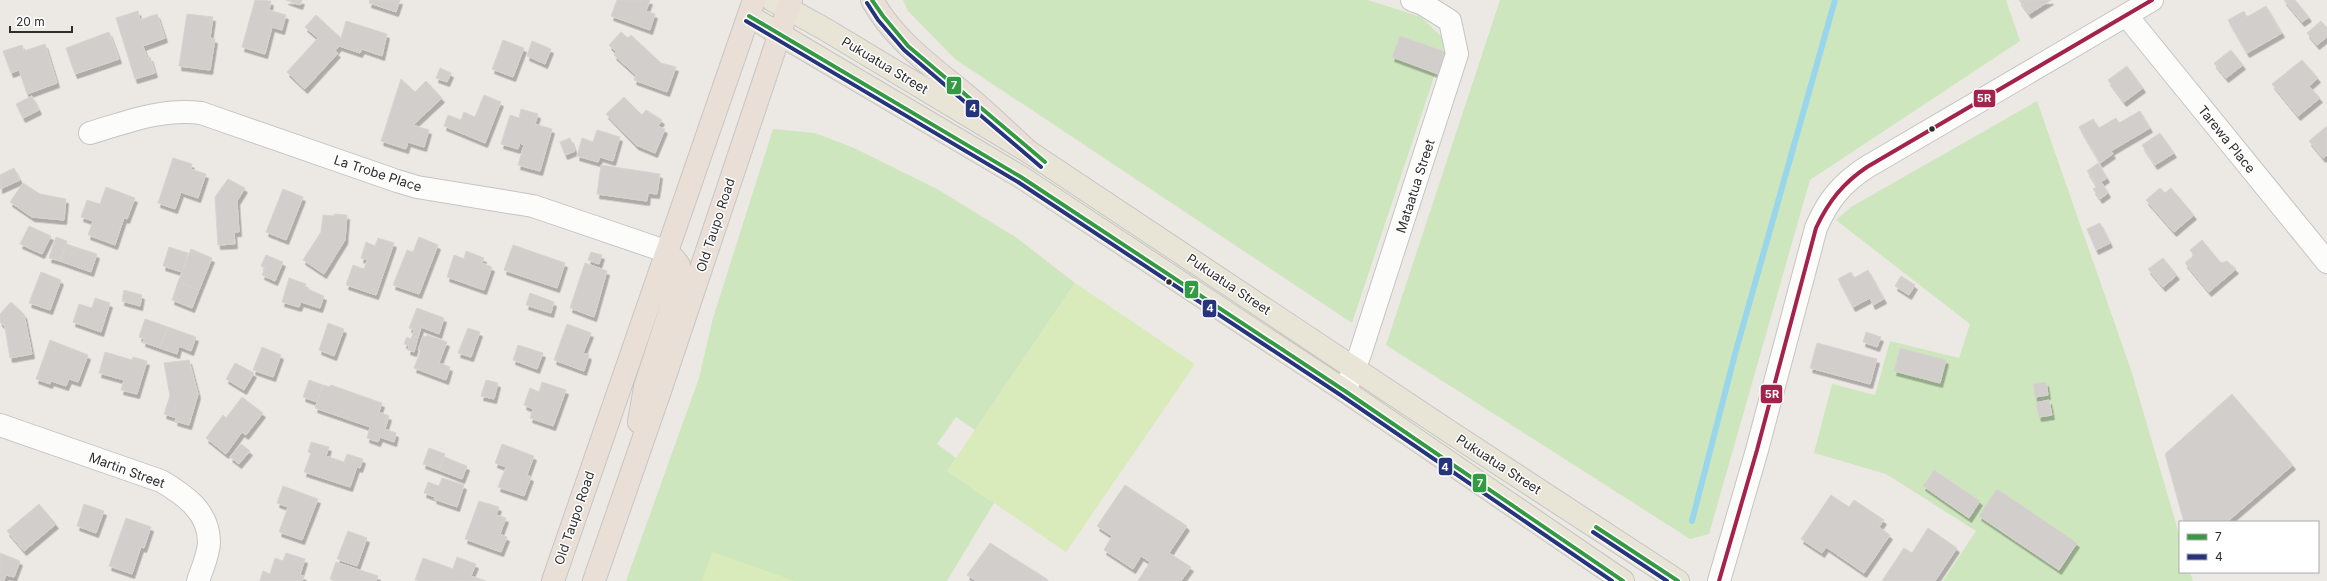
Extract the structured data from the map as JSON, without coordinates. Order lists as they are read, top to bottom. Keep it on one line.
{"streets":{"highway":["Old Taupo Road"],"main road":["Pukuatua Street"],"street":["Tarewa Place","La Trobe Place","Mataatua Street","Martin Street"]},"crossings":[["Pukuatua Street","Mataatua Street"],["Pukuatua Street","Old Taupo Road"],["La Trobe Place","Old Taupo Road"]],"lines":["transit line 7","transit line 5R","transit line 4"],"legend":["7","4"],"scale_bar":"20 m"}
